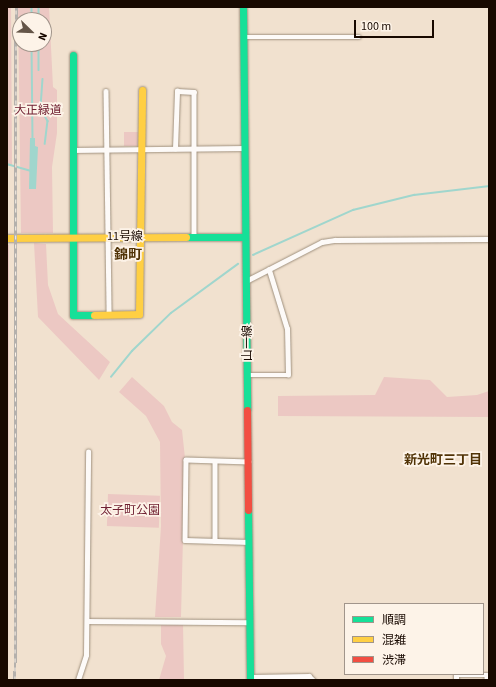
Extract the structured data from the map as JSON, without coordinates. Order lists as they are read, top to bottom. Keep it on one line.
{"streets":{"street":["11号線","山一線"]},"crossings":[["11号線","山一線"]],"districts":["錦町","新光町三丁目"],"parks":["大正緑道","太子町公園"],"legend":["順調","混雑","渋滞"],"scale_bar":"100 m","north":"bottom right"}
